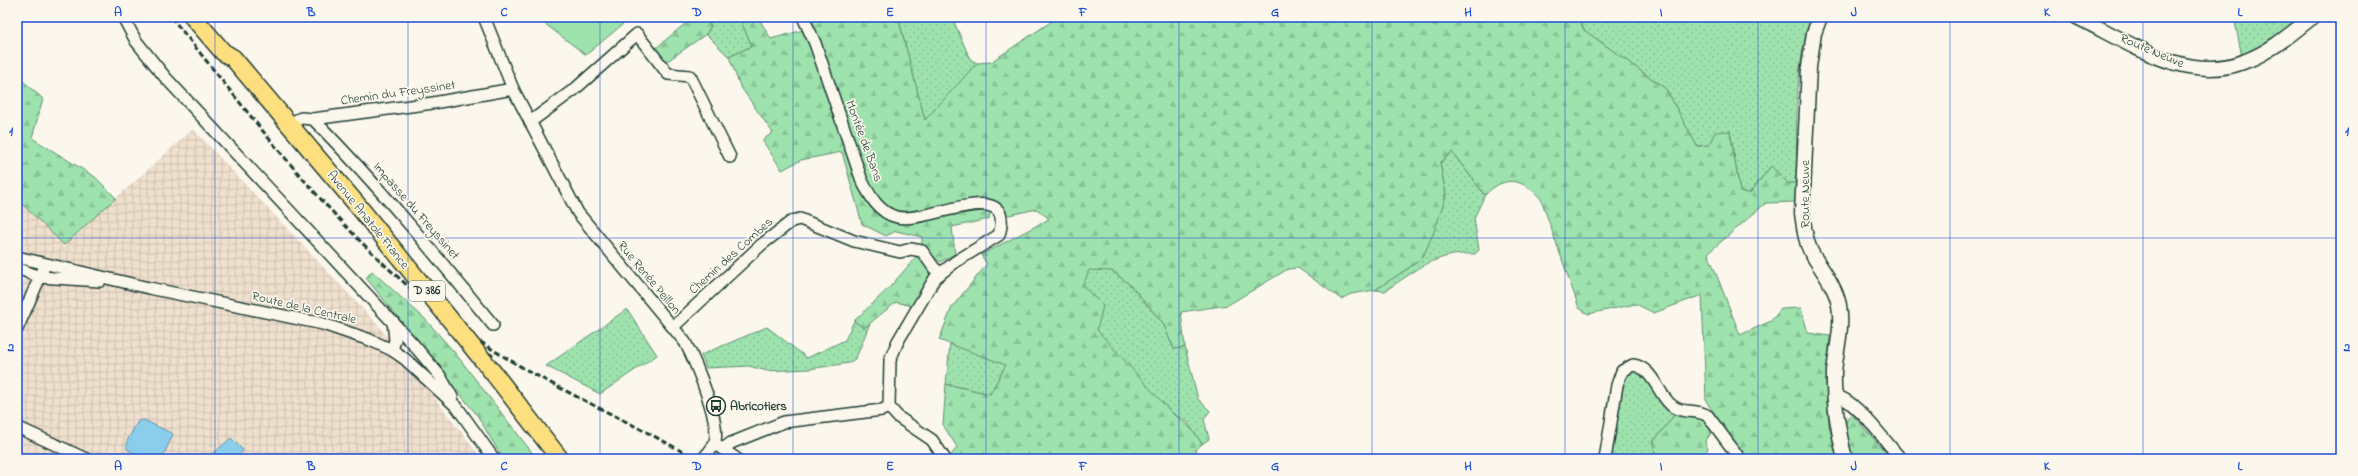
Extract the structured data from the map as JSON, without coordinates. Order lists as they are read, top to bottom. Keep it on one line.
{"streets":{"main road":["Avenue Anatole France","D 386"],"street":["Route Neuve","Chemin du Freyssinet","Montée de Bans","Impasse du Freyssinet","Chemin des Combes","Rue Renée Peillon","Route de la Centrale"]},"crossings":[["Chemin du Freyssinet","Impasse du Freyssinet"],["Chemin du Freyssinet","Avenue Anatole France"],["Chemin du Freyssinet","Rue Renée Peillon"],["Montée de Bans","Chemin des Combes"],["Chemin des Combes","Rue Renée Peillon"]],"places":{"bus stop":["Abricotiers"]},"grid":{"columns":["A","B","C","D","E","F","G","H","I","J","K","L"],"rows":["1","2"]}}
